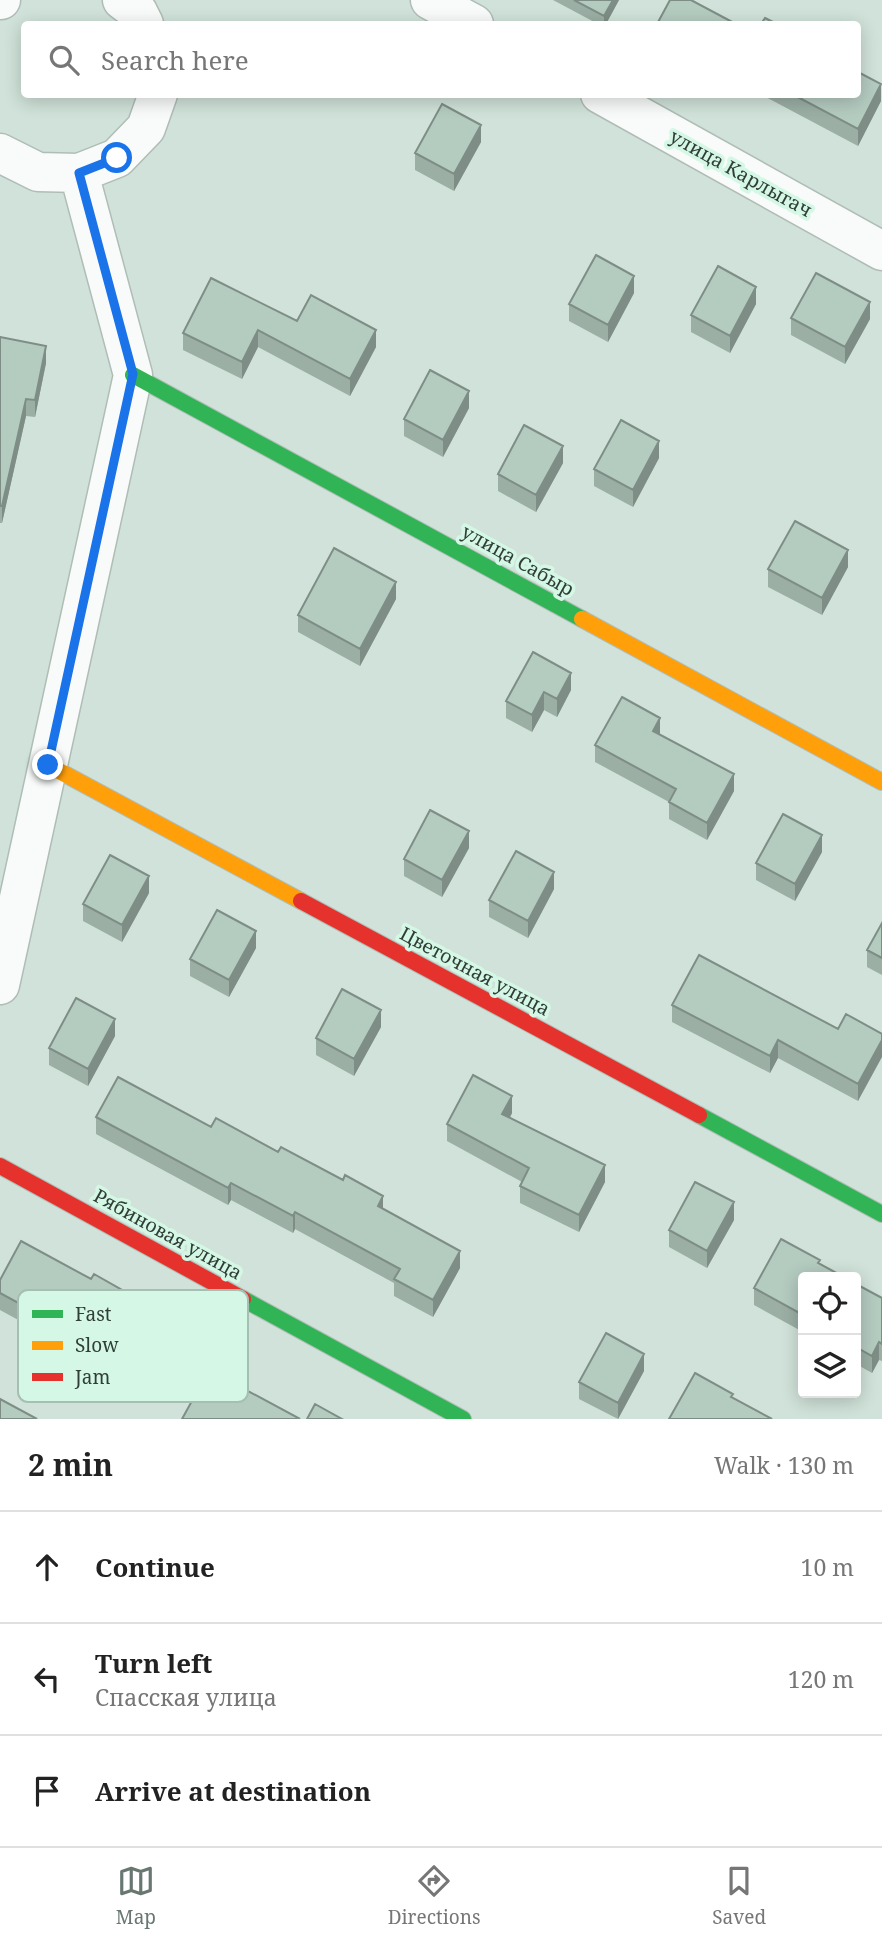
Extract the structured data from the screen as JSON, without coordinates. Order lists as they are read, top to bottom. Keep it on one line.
{"streets":{"street":["улица Карлыгач","улица Сабыр","Цветочная улица","Рябиновая улица"]},"legend":["Fast","Slow","Jam"],"page":{"search":"Search here","heading":["2 min","Walk · 130 m"],"list":[["Continue","10 m"],["Turn left","Спасская улица","120 m"],"Arrive at destination"],"nav":["Map","Directions","Saved"]}}
